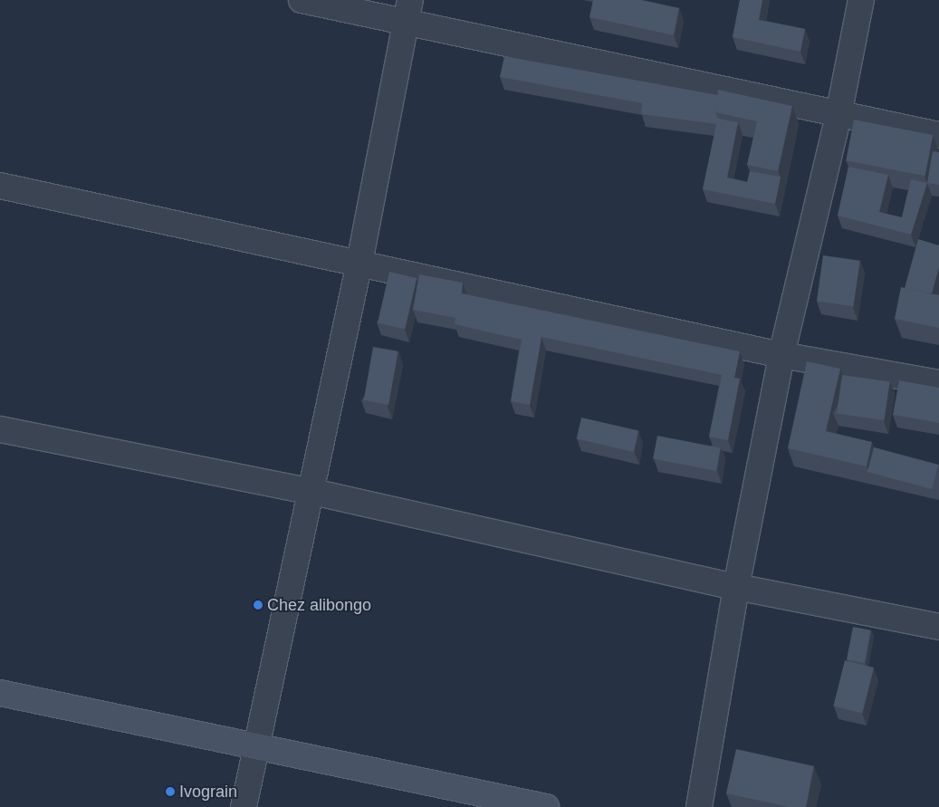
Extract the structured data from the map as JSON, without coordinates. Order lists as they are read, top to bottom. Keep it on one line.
{"places":["Chez alibongo","Ivograin"]}
